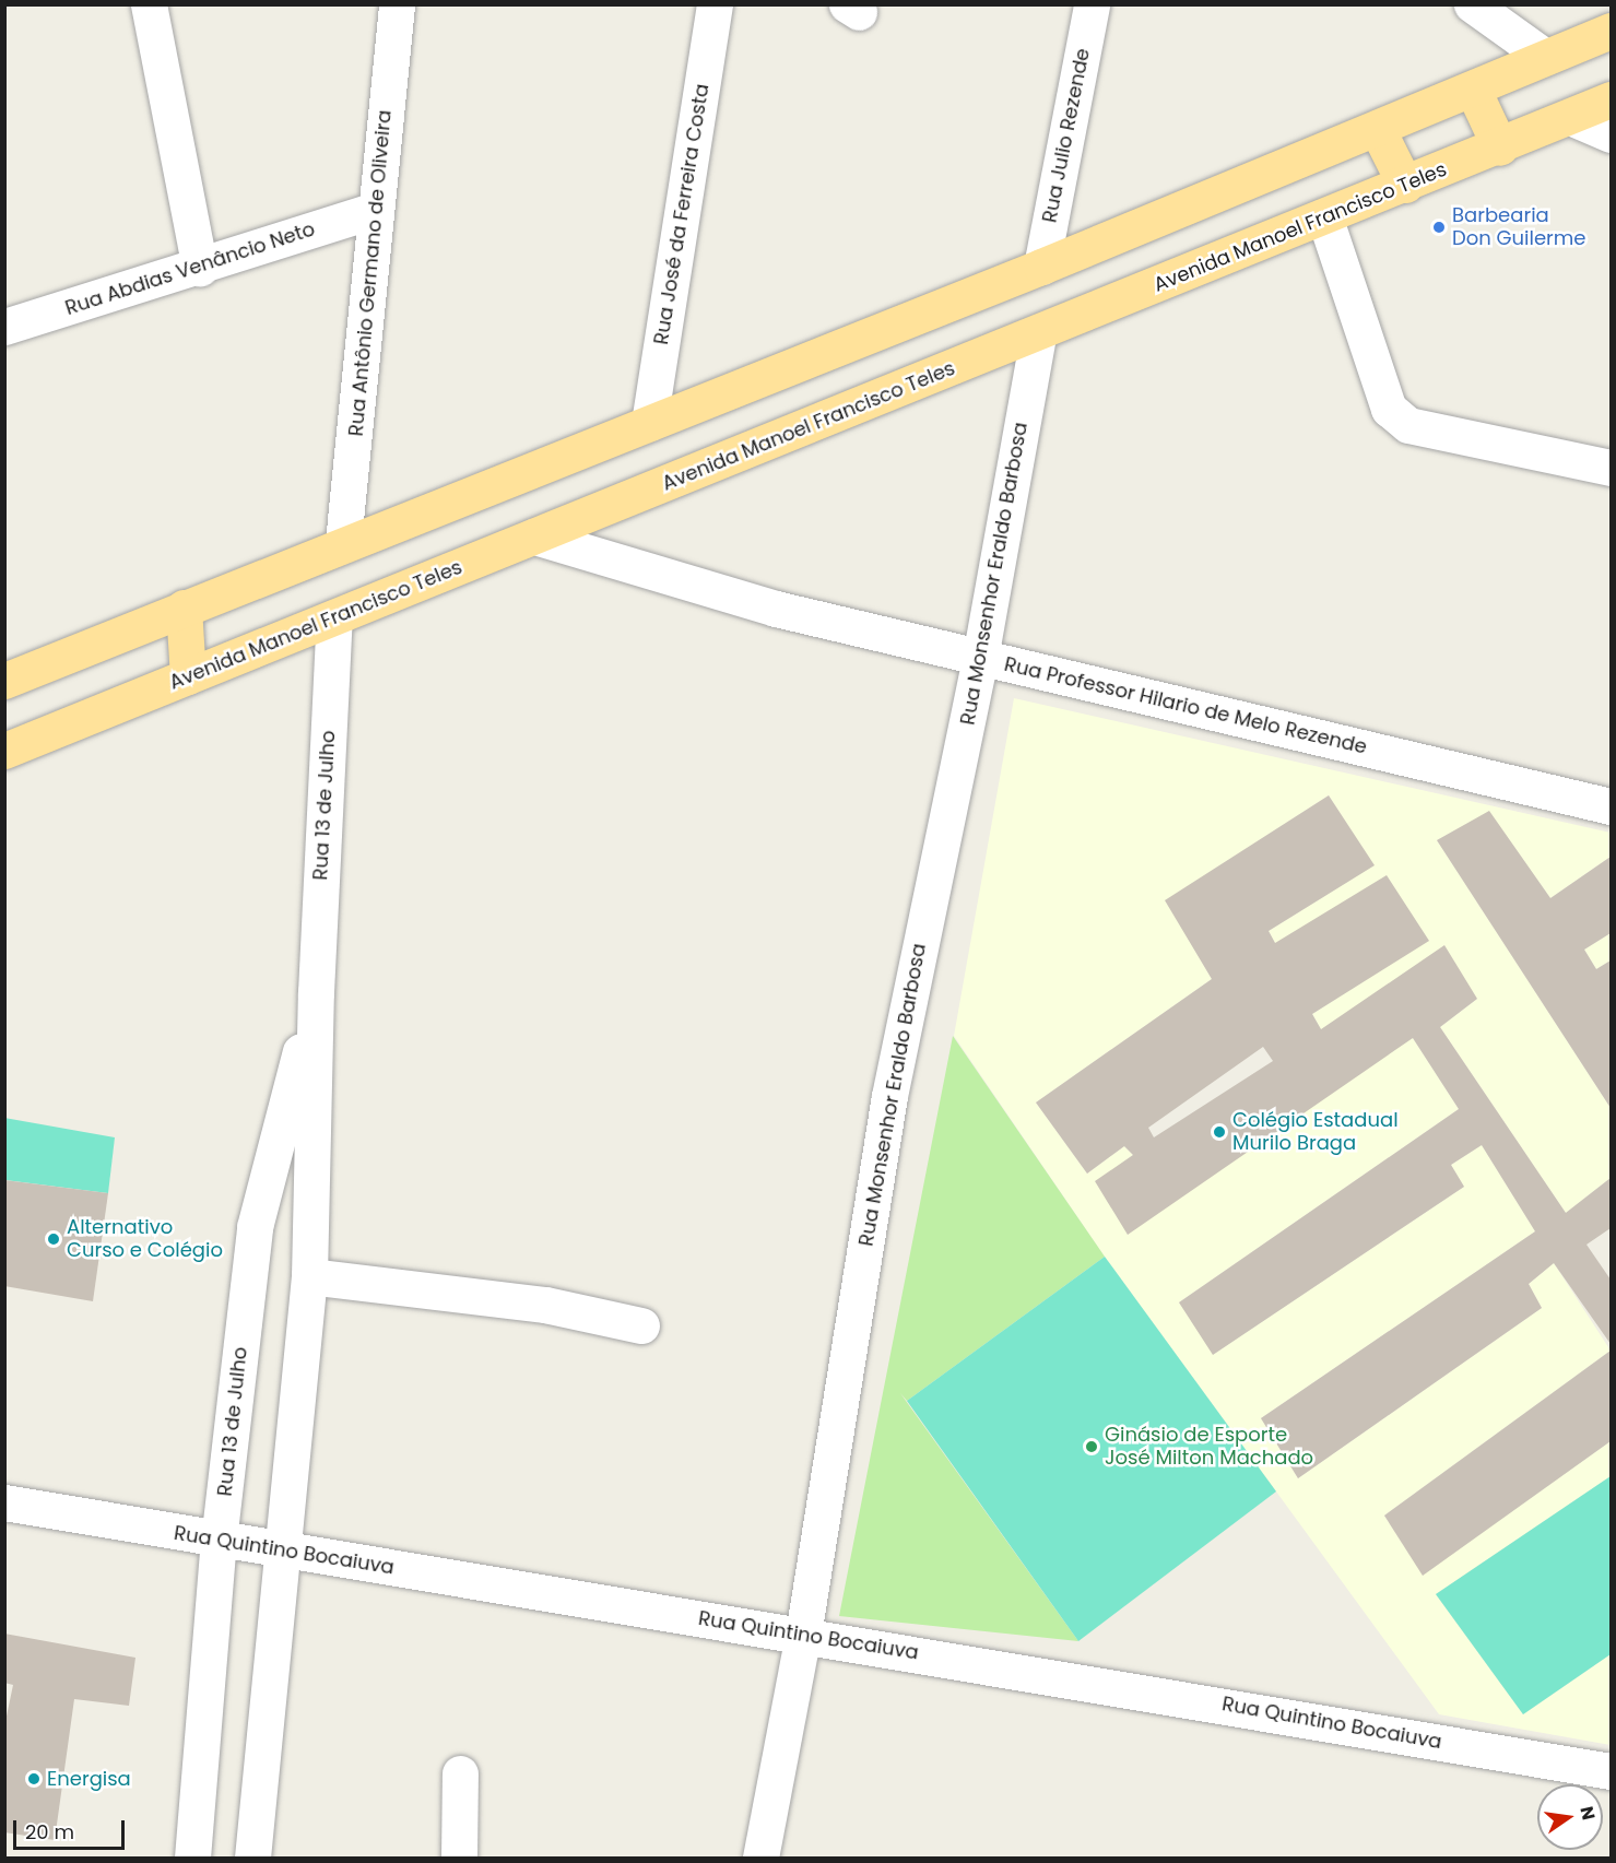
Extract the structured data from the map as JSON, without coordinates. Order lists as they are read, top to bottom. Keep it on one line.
{"streets":{"main road":["Avenida Manoel Francisco Teles"],"street":["Rua Julio Rezende","Rua José da Ferreira Costa","Rua Abdias Venâncio Neto","Rua Antônio Germano de Oliveira","Rua Monsenhor Eraldo Barbosa","Rua Professor Hilario de Melo Rezende","Rua 13 de Julho","Rua Quintino Bocaiuva"]},"crossings":[["Avenida Manoel Francisco Teles","Rua Monsenhor Eraldo Barbosa"],["Avenida Manoel Francisco Teles","Rua Professor Hilario de Melo Rezende"],["Avenida Manoel Francisco Teles","Rua 13 de Julho"],["Rua Abdias Venâncio Neto","Rua Antônio Germano de Oliveira"],["Rua Monsenhor Eraldo Barbosa","Rua Professor Hilario de Melo Rezende"],["Rua Monsenhor Eraldo Barbosa","Rua Quintino Bocaiuva"],["Rua 13 de Julho","Rua Quintino Bocaiuva"]],"places":["Barbearia Don Guilerme","Colégio Estadual Murilo Braga","Alternativo Curso e Colégio","Ginásio de Esporte José Milton Machado","Energisa"],"scale_bar":"20 m","north":"right"}
